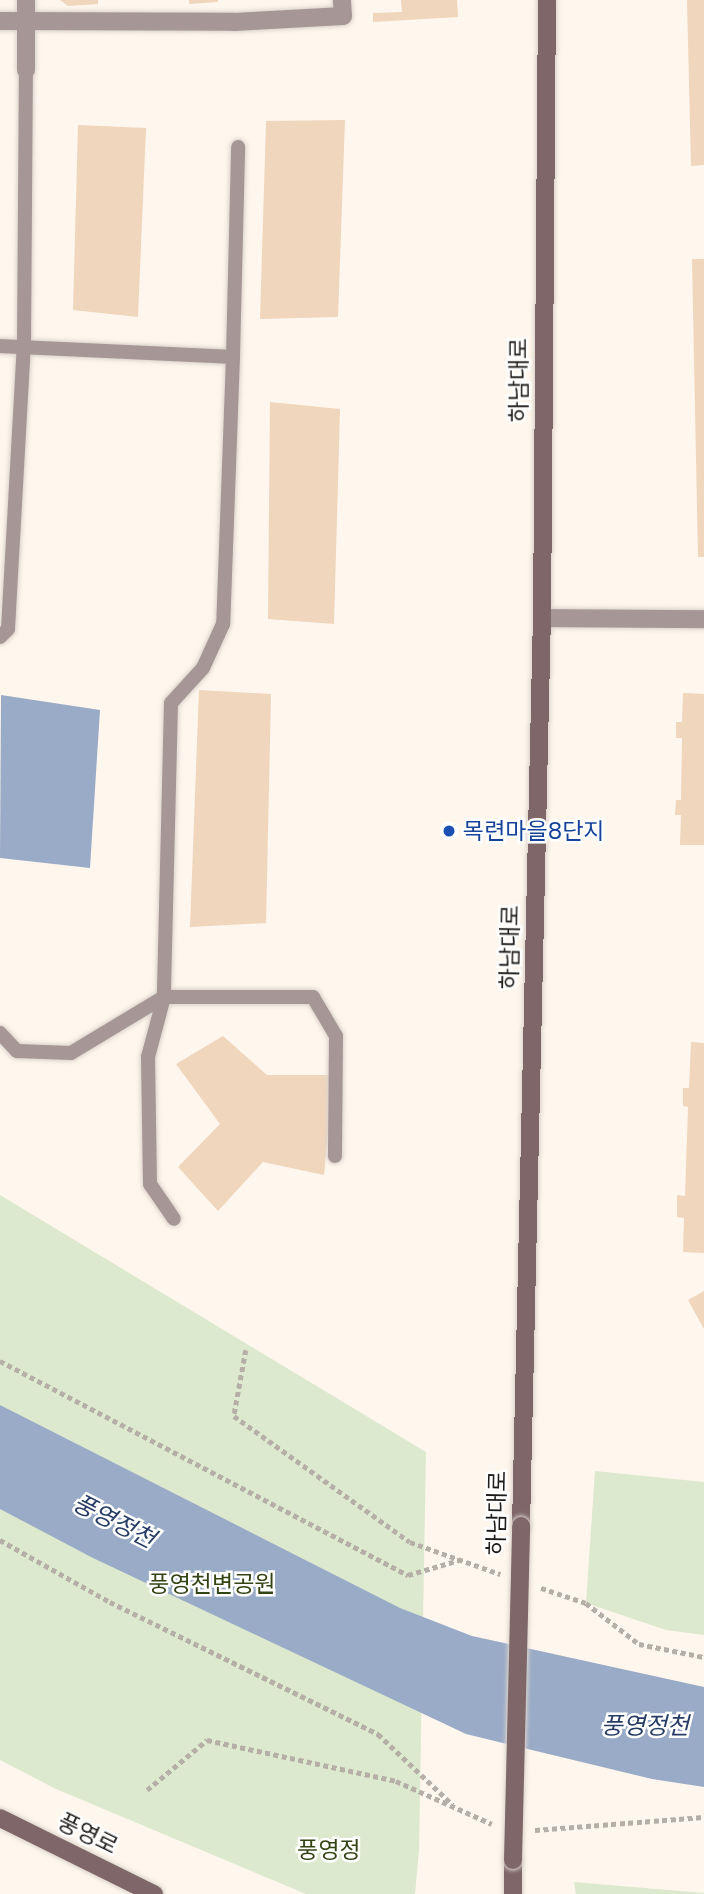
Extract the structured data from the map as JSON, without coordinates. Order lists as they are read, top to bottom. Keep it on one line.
{"streets":{"main road":["하남대로","풍영로"]},"water":["풍영정천"],"parks":["풍영천변공원","풍영정"],"places":["목련마을8단지"]}
